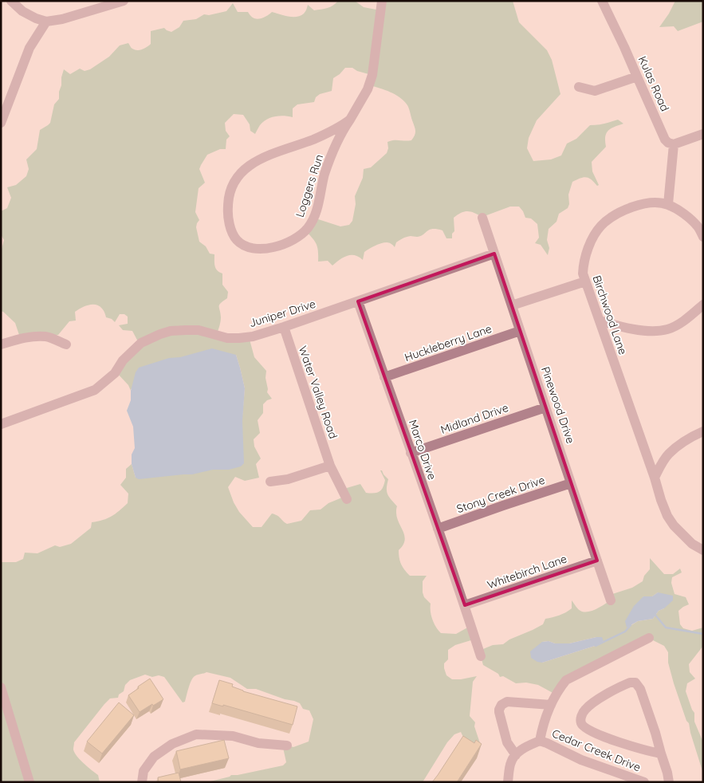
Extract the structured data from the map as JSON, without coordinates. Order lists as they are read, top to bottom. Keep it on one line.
{"streets":{"street":["Kulas Road","Loggers Run","Juniper Drive","Birchwood Lane","Huckleberry Lane","Water Valley Road","Pinewood Drive","Midland Drive","Marco Drive","Stony Creek Drive","Whitebirch Lane","Cedar Creek Drive"]},"crossings":[["Juniper Drive","Water Valley Road"],["Juniper Drive","Pinewood Drive"],["Juniper Drive","Marco Drive"],["Huckleberry Lane","Pinewood Drive"],["Huckleberry Lane","Marco Drive"],["Pinewood Drive","Midland Drive"],["Pinewood Drive","Stony Creek Drive"],["Pinewood Drive","Whitebirch Lane"],["Midland Drive","Marco Drive"],["Marco Drive","Stony Creek Drive"],["Marco Drive","Whitebirch Lane"]]}
